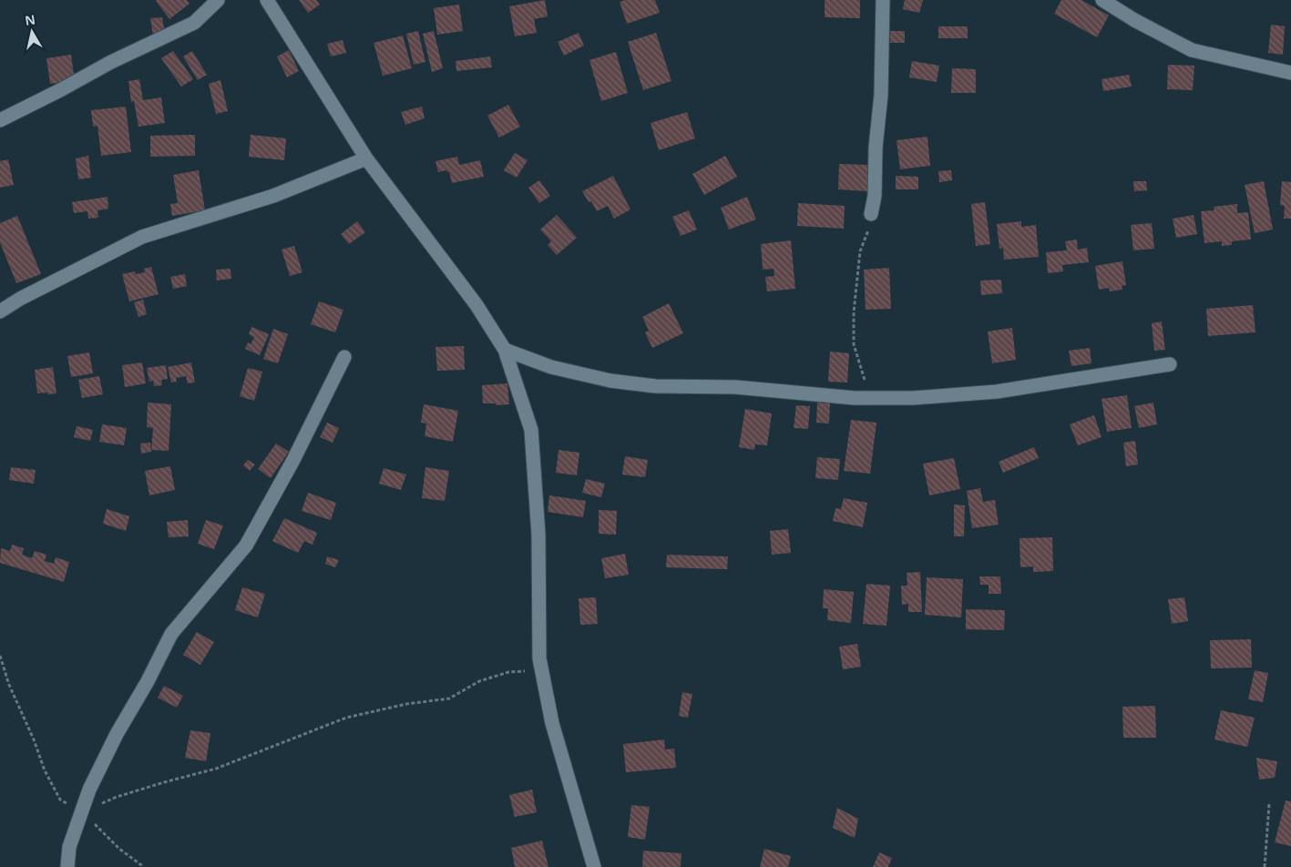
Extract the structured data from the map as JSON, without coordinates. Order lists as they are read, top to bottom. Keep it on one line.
{"north":"top"}
